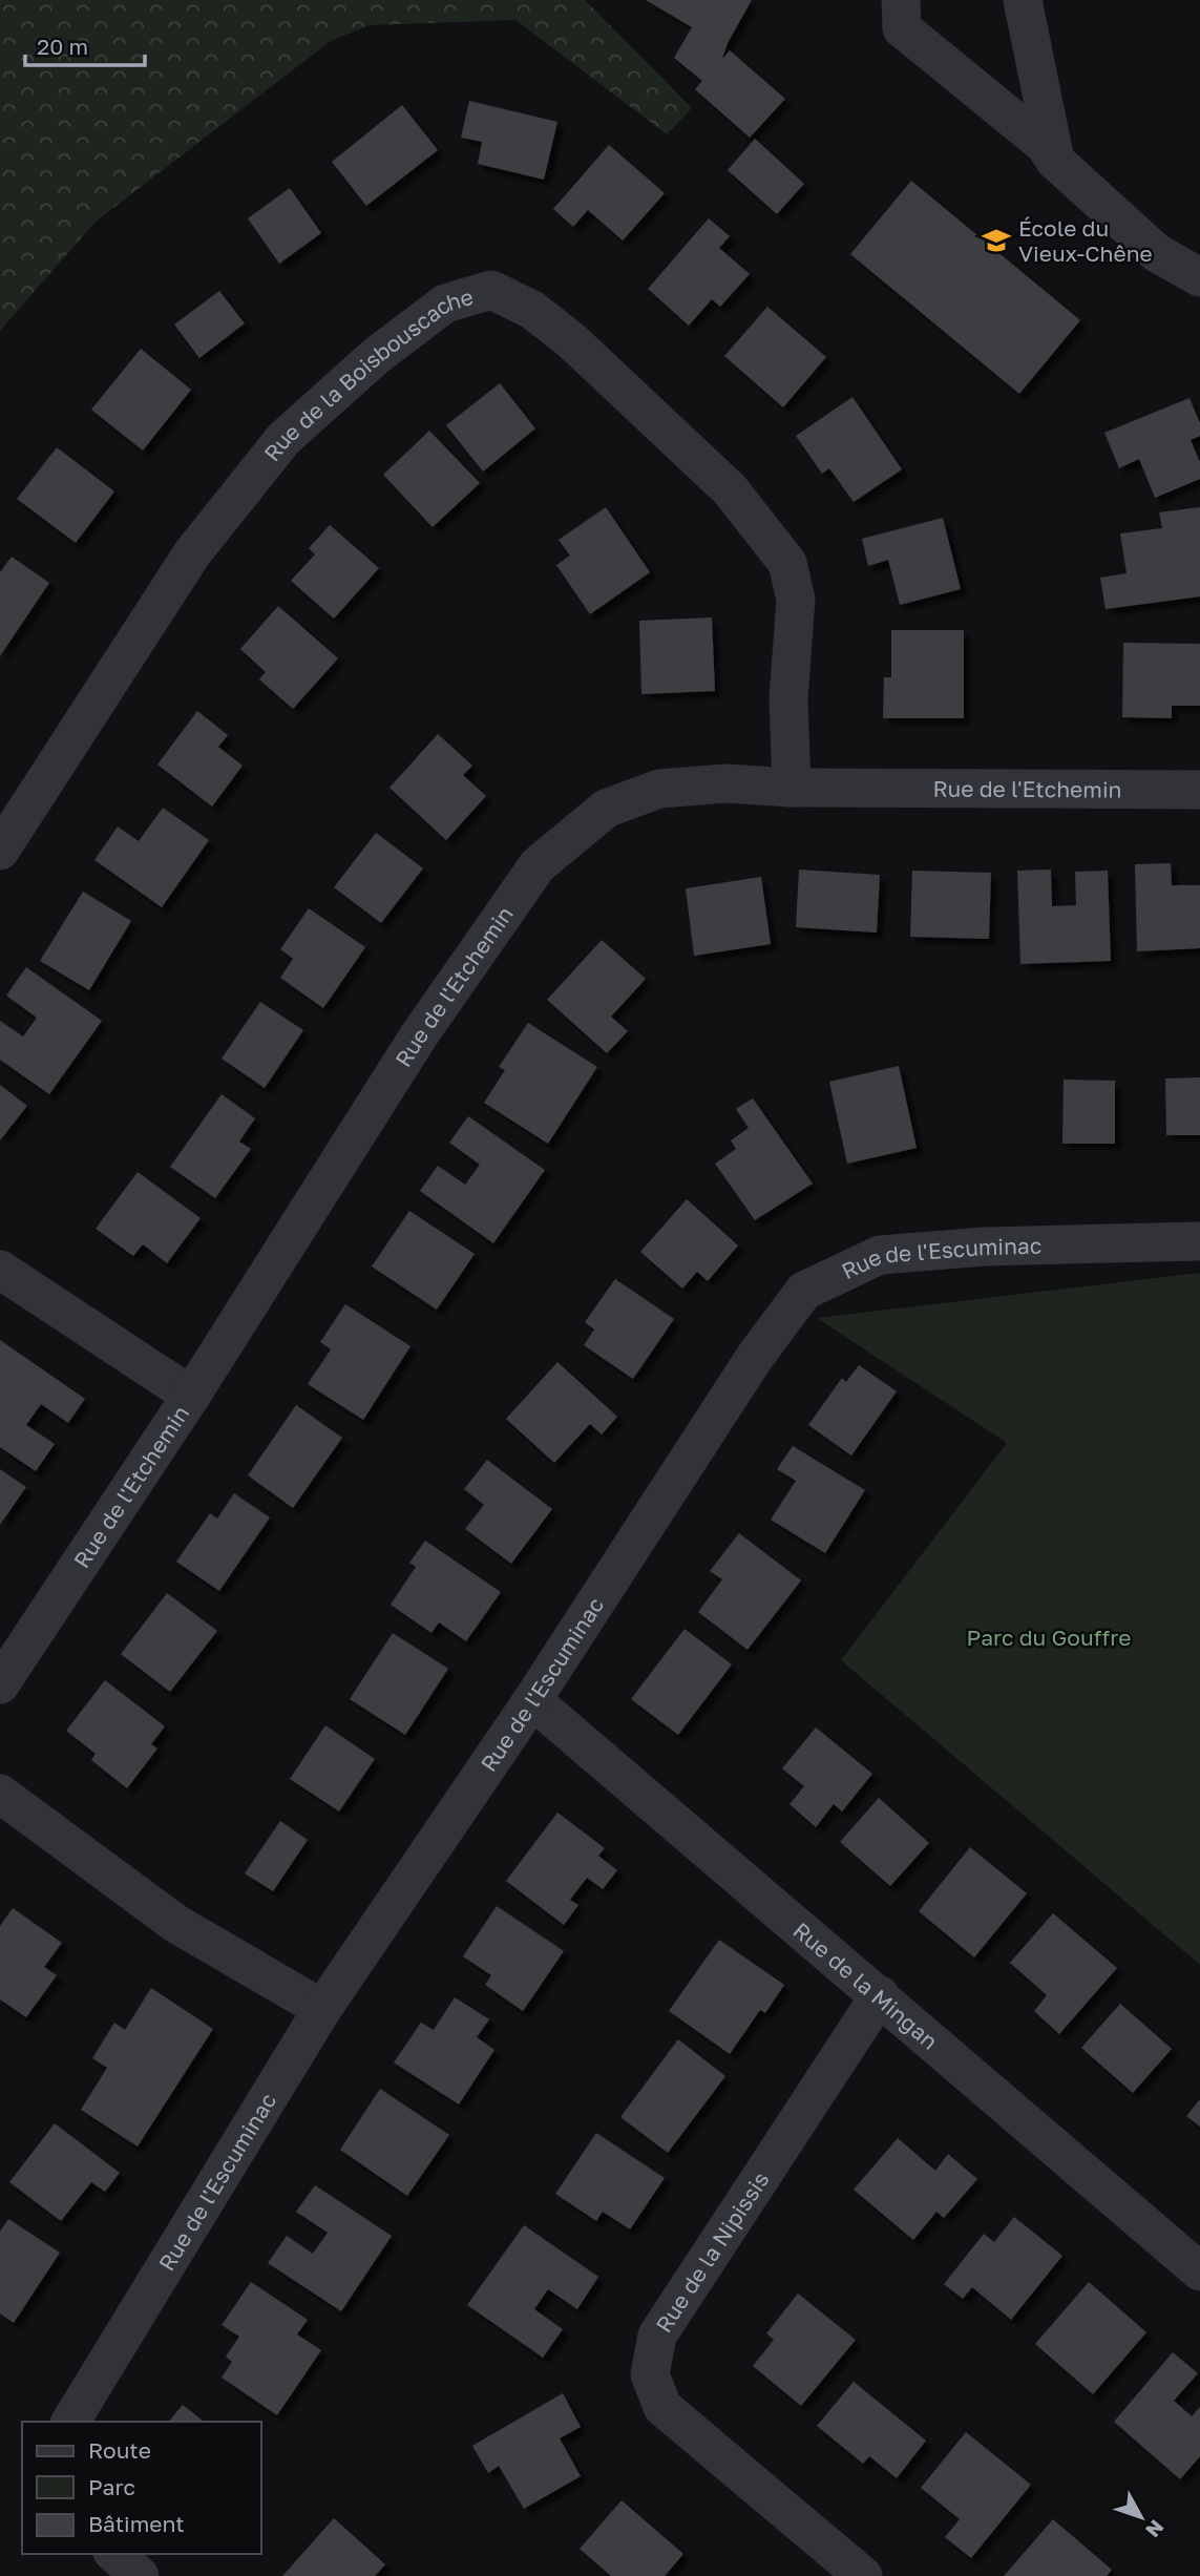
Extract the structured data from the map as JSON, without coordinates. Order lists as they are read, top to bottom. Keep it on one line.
{"streets":{"street":["Rue de la Boisbouscache","Rue de l'Etchemin","Rue de l'Escuminac","Rue de la Mingan","Rue de la Nipissis"]},"crossings":[["Rue de la Boisbouscache","Rue de l'Etchemin"],["Rue de l'Escuminac","Rue de la Mingan"],["Rue de la Mingan","Rue de la Nipissis"]],"parks":["Parc du Gouffre"],"places":{"school or university":["École du Vieux-Chêne"]},"legend":["Route","Parc","Bâtiment"],"scale_bar":"20 m","north":"bottom right"}
